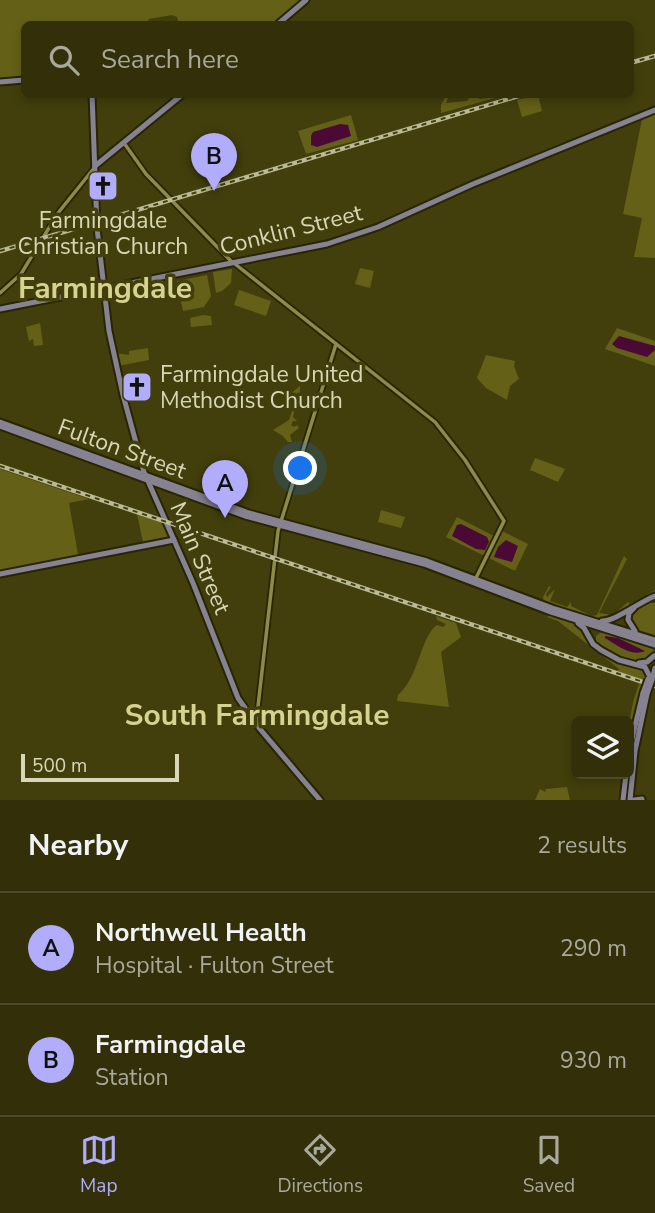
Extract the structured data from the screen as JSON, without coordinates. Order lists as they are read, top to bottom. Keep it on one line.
{"streets":{"main road":["Conklin Street","Fulton Street","Main Street"]},"crossings":[["Conklin Street","Main Street"],["Fulton Street","Main Street"]],"districts":["Farmingdale","South Farmingdale"],"places":{"church":["Farmingdale Christian Church","Farmingdale United Methodist Church"]},"scale_bar":"500 m","page":{"search":"Search here","pins":["B","A"],"scale":"500 m","heading":["Nearby","2 results"],"list":[{"mark":"A","name":"Northwell Health","note":"Hospital · Fulton Street","value":"290 m"},{"mark":"B","name":"Farmingdale","note":"Station","value":"930 m"}],"nav":["Map","Directions","Saved"]}}
